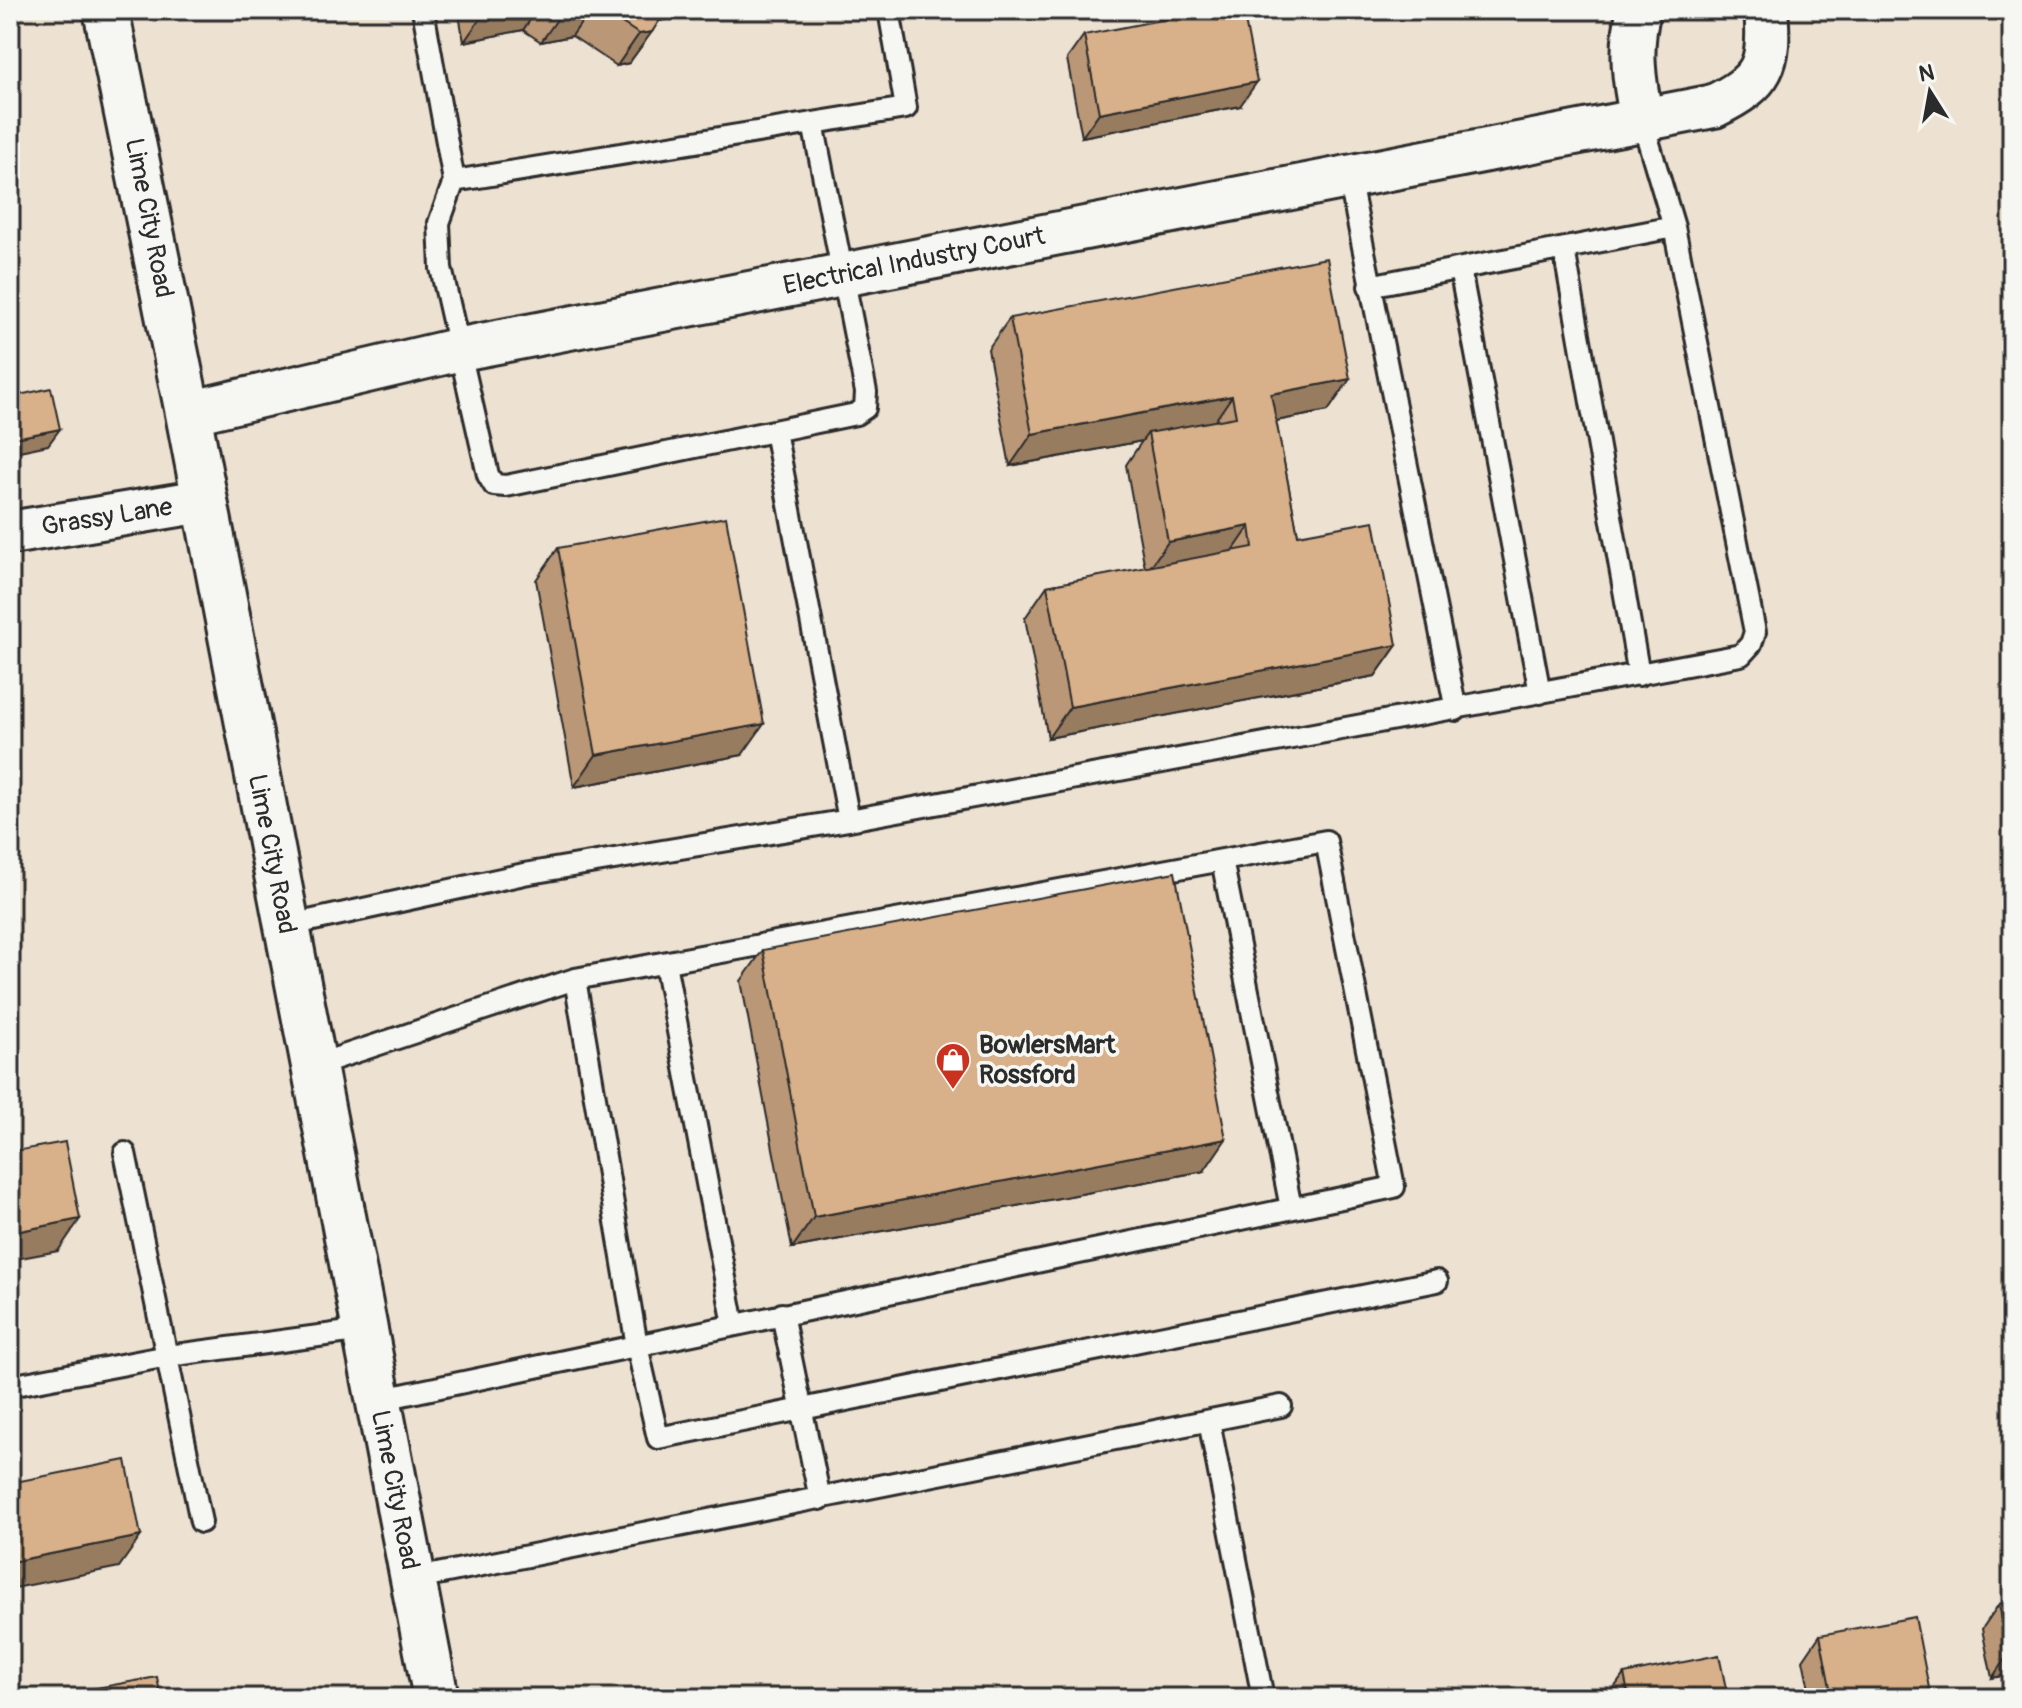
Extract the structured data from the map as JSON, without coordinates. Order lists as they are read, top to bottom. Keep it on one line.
{"streets":{"street":["Lime City Road","Electrical Industry Court","Grassy Lane"]},"crossings":[["Lime City Road","Electrical Industry Court"],["Lime City Road","Grassy Lane"]],"places":{"shop":["BowlersMart Rossford"]},"north":"top"}
